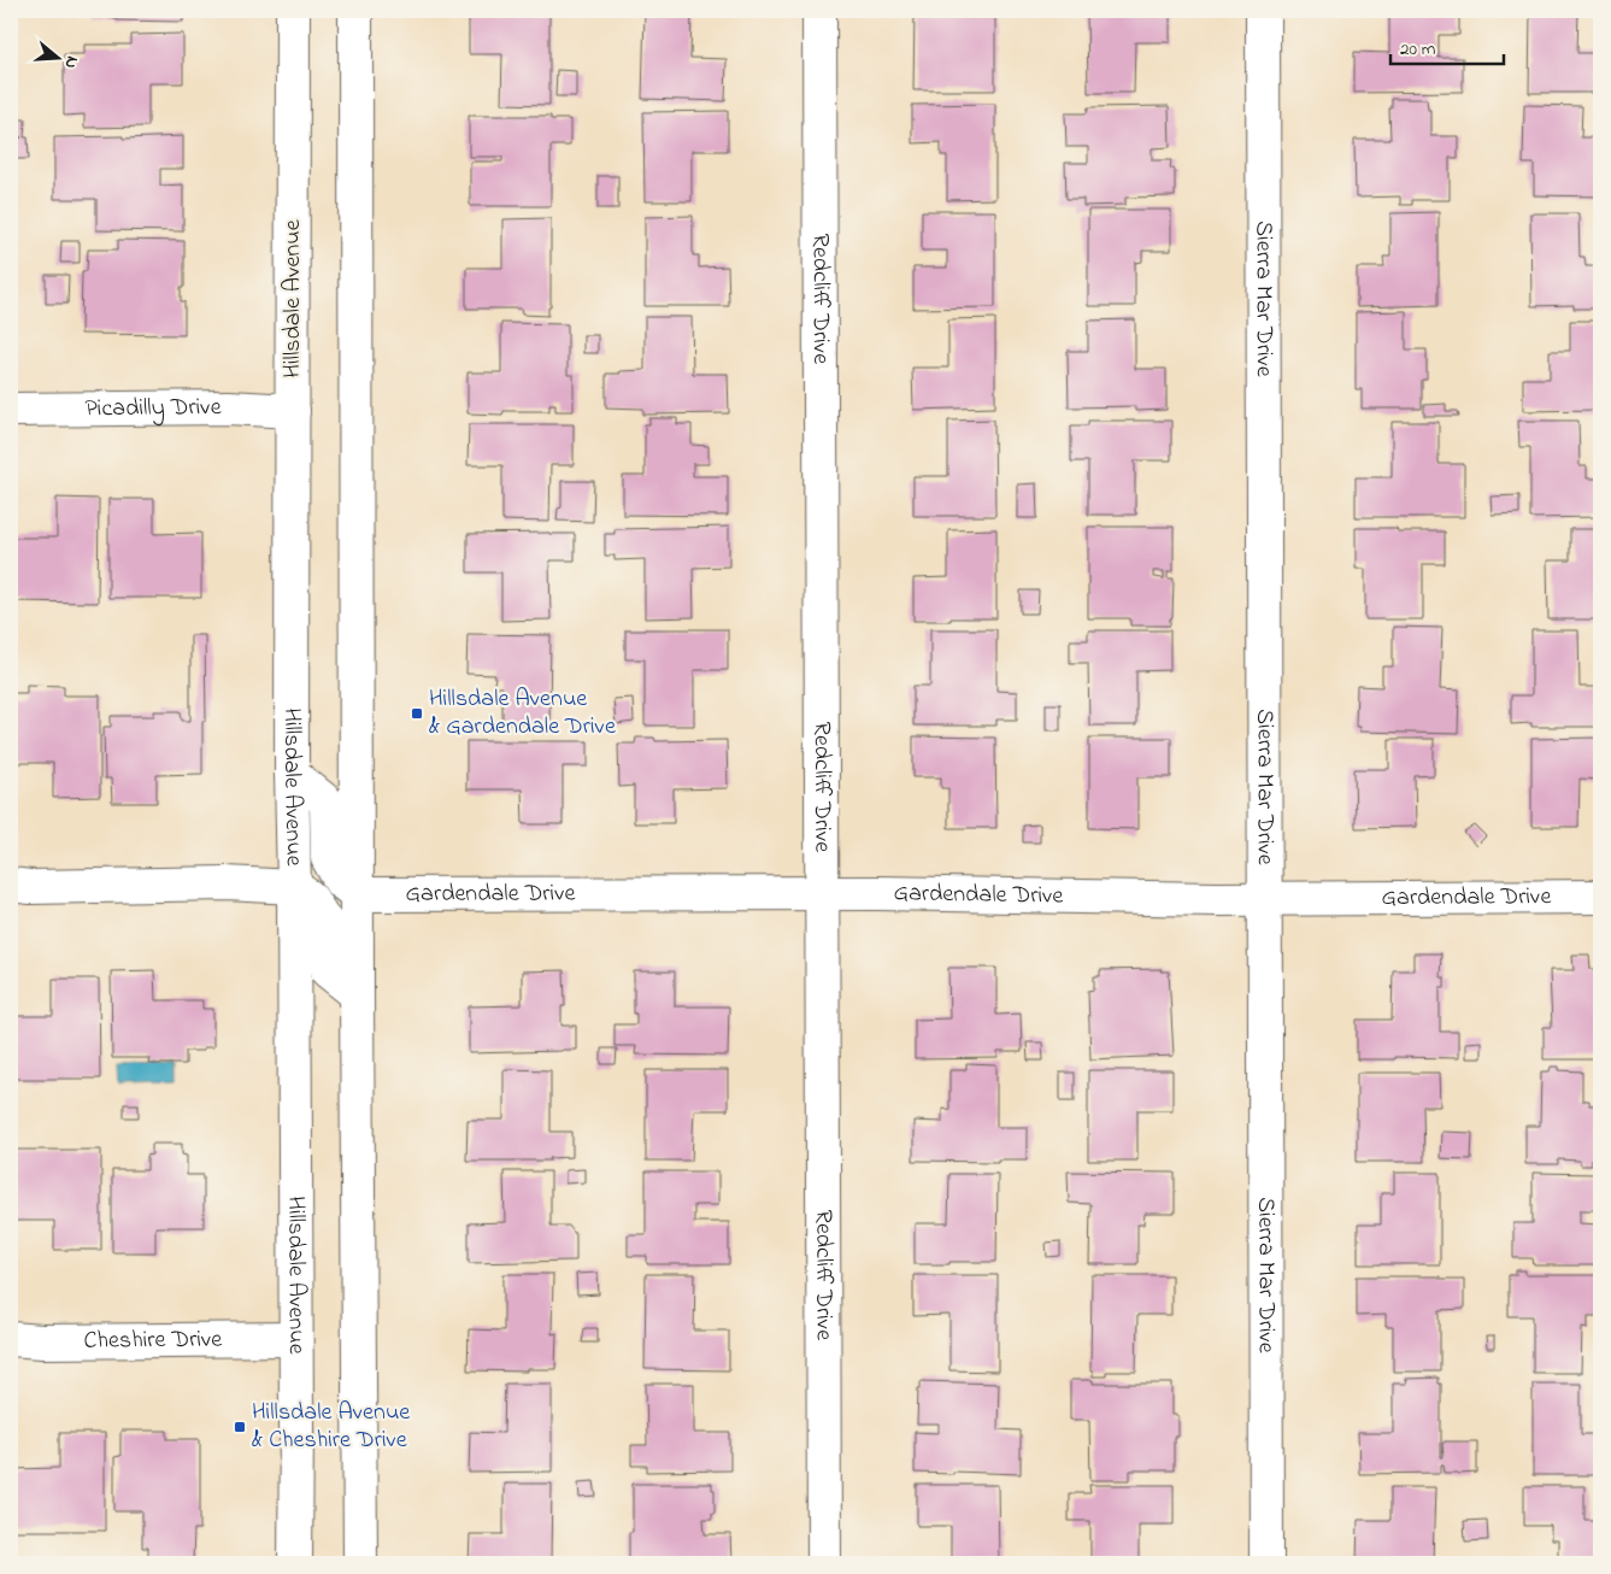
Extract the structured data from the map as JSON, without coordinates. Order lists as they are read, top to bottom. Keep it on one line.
{"streets":{"main road":["Hillsdale Avenue","Redcliff Drive","Sierra Mar Drive","Picadilly Drive","Gardendale Drive","Cheshire Drive"]},"crossings":[["Hillsdale Avenue","Picadilly Drive"],["Hillsdale Avenue","Cheshire Drive"],["Redcliff Drive","Gardendale Drive"],["Sierra Mar Drive","Gardendale Drive"]],"places":{"transit":["Hillsdale Avenue & Gardendale Drive","Hillsdale Avenue & Cheshire Drive"]},"scale_bar":"20 m","north":"right"}
